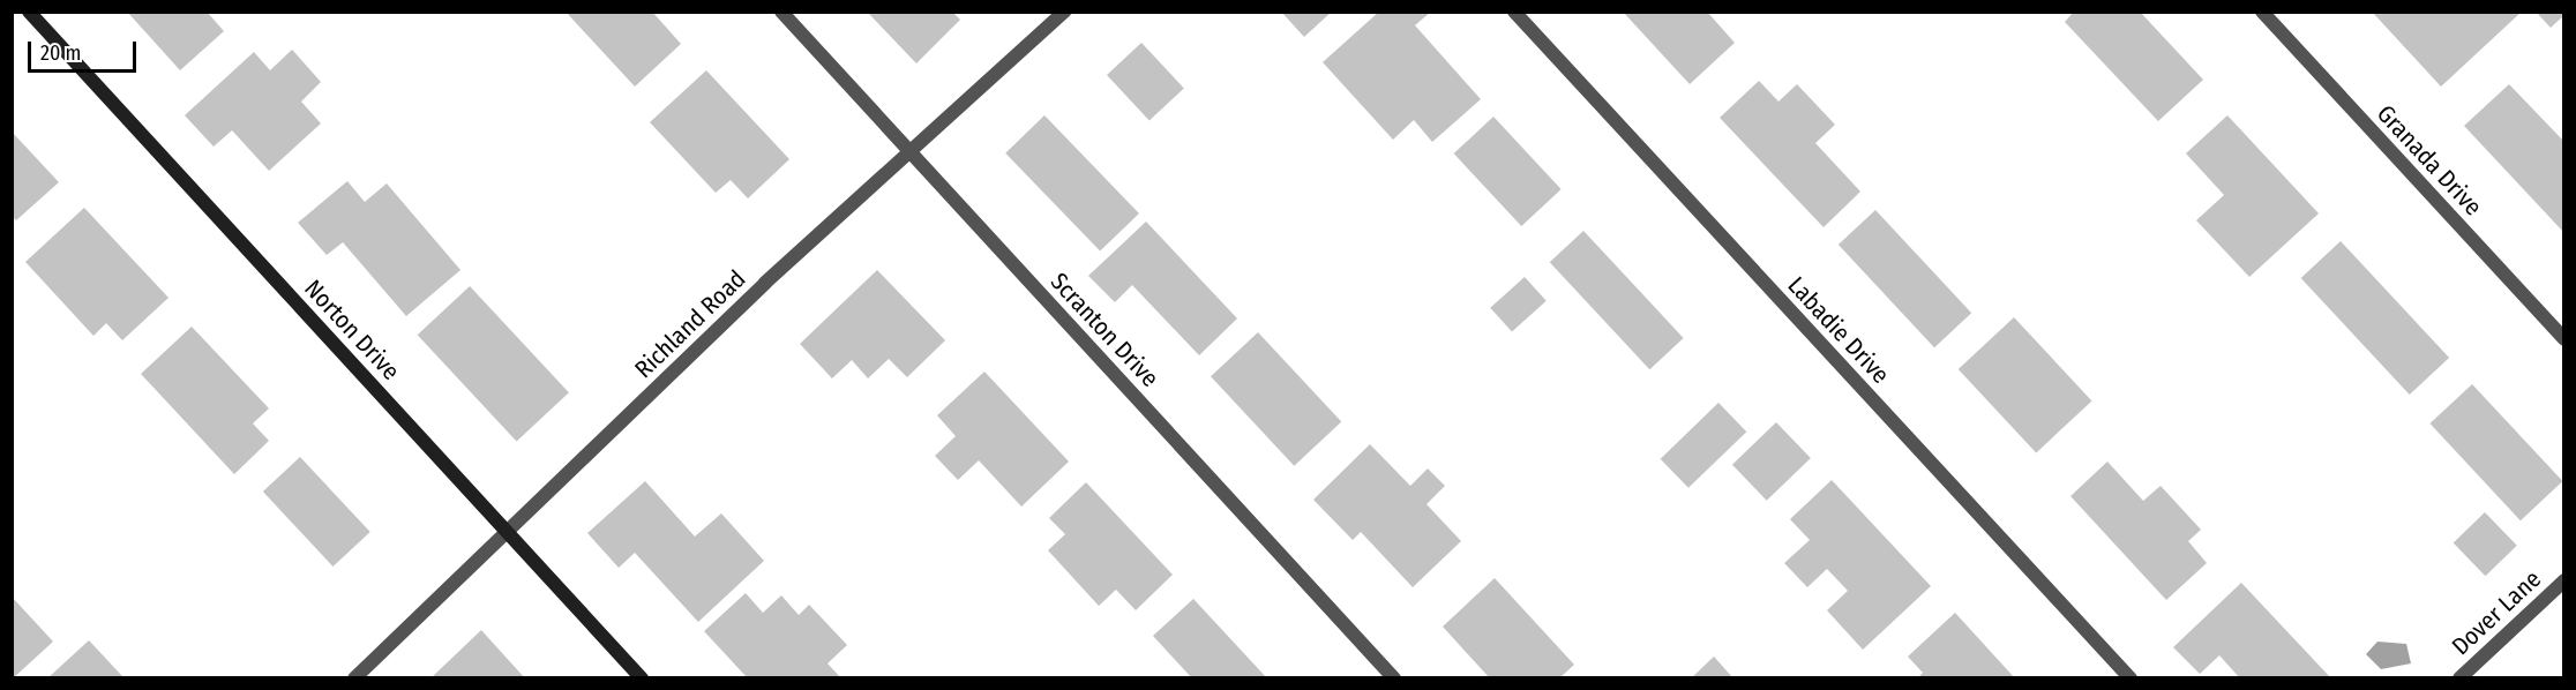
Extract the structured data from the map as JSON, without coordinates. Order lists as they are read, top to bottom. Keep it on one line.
{"streets":{"street":["Granada Drive","Richland Road","Norton Drive","Scranton Drive","Labadie Drive","Dover Lane"]},"crossings":[["Richland Road","Norton Drive"],["Richland Road","Scranton Drive"]],"scale_bar":"20 m"}
